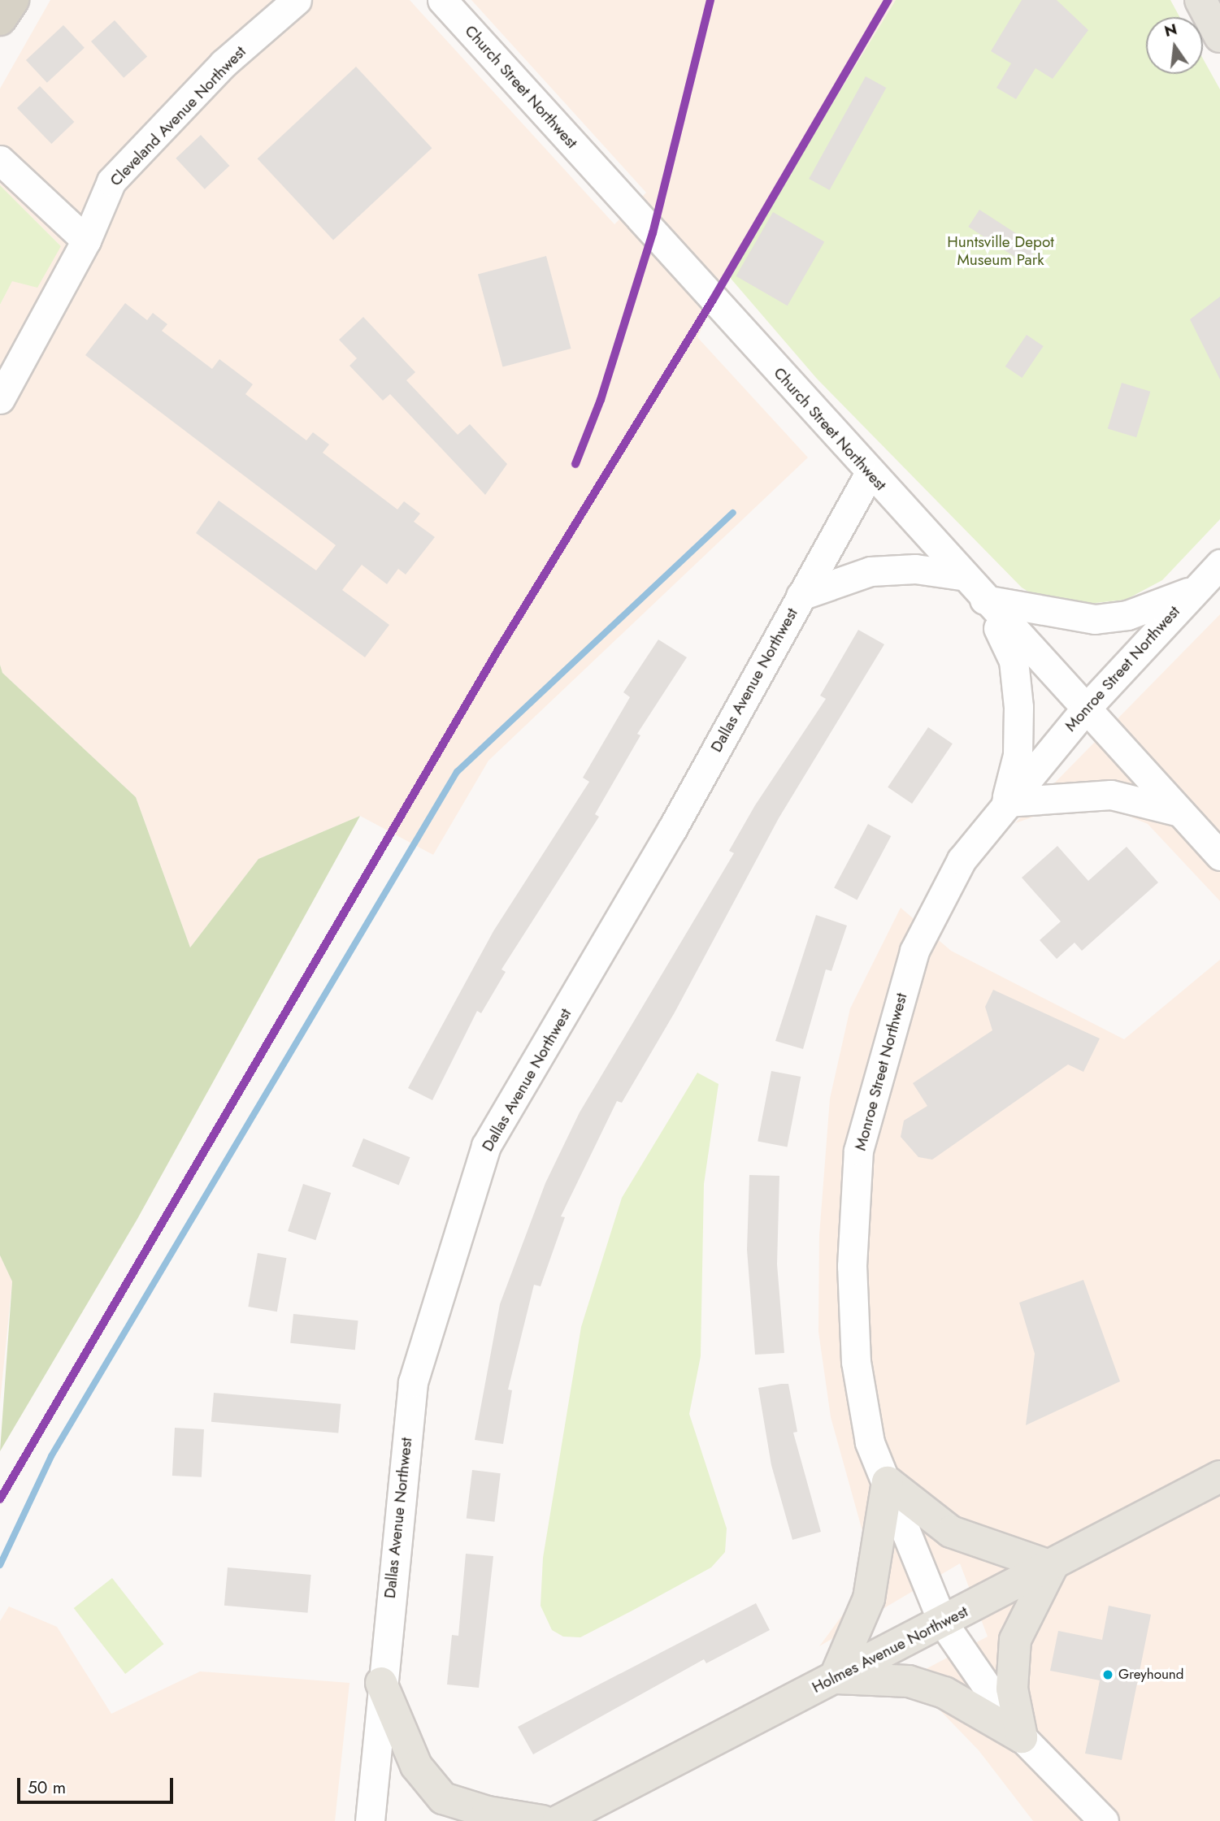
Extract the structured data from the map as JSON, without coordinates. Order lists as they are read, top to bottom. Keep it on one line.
{"streets":{"main road":["Holmes Avenue Northwest"],"street":["Church Street Northwest","Cleveland Avenue Northwest","Monroe Street Northwest","Dallas Avenue Northwest"]},"crossings":[["Church Street Northwest","Monroe Street Northwest"],["Church Street Northwest","Dallas Avenue Northwest"],["Monroe Street Northwest","Holmes Avenue Northwest"]],"parks":["Huntsville Depot Museum Park"],"places":["Greyhound"],"scale_bar":"50 m","north":"top"}
